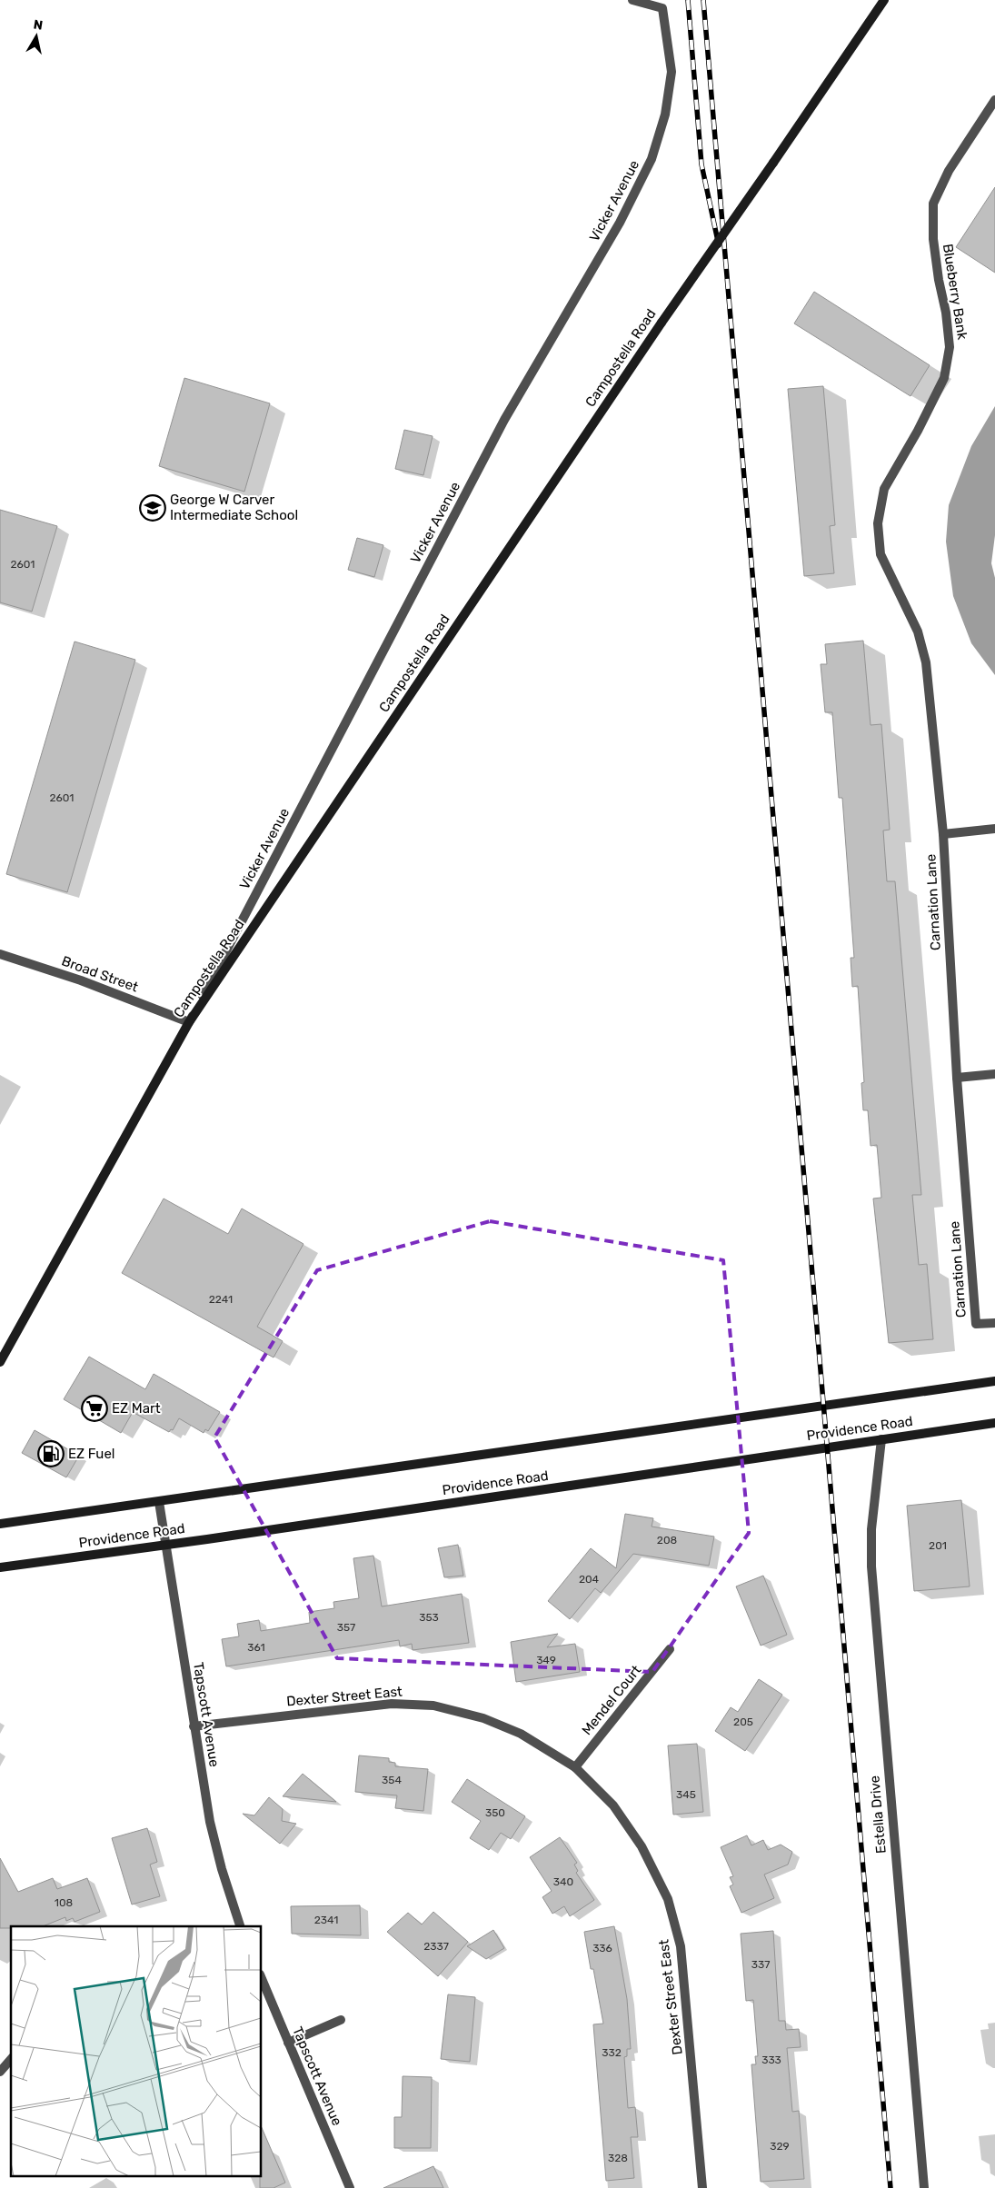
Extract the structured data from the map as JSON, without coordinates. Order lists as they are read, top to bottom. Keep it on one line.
{"streets":{"main road":["Campostella Road","Providence Road"],"street":["Vicker Avenue","Blueberry Bank","Carnation Lane","Broad Street","Dexter Street East","Mendel Court","Tapscott Avenue","Estella Drive"]},"crossings":[["Vicker Avenue","Campostella Road"],["Vicker Avenue","Broad Street"],["Blueberry Bank","Carnation Lane"],["Campostella Road","Broad Street"],["Providence Road","Tapscott Avenue"],["Providence Road","Estella Drive"],["Dexter Street East","Mendel Court"],["Dexter Street East","Tapscott Avenue"]],"places":{"school or university":["George W Carver Intermediate School"],"supermarket":["EZ Mart"],"fuel station":["EZ Fuel"]},"house_numbers":["2601","2601","2241","208","201","204","353","357","361","349","205","354","345","350","340","108","2341","2337","336","337","332","333","329","328"],"north":"top"}
